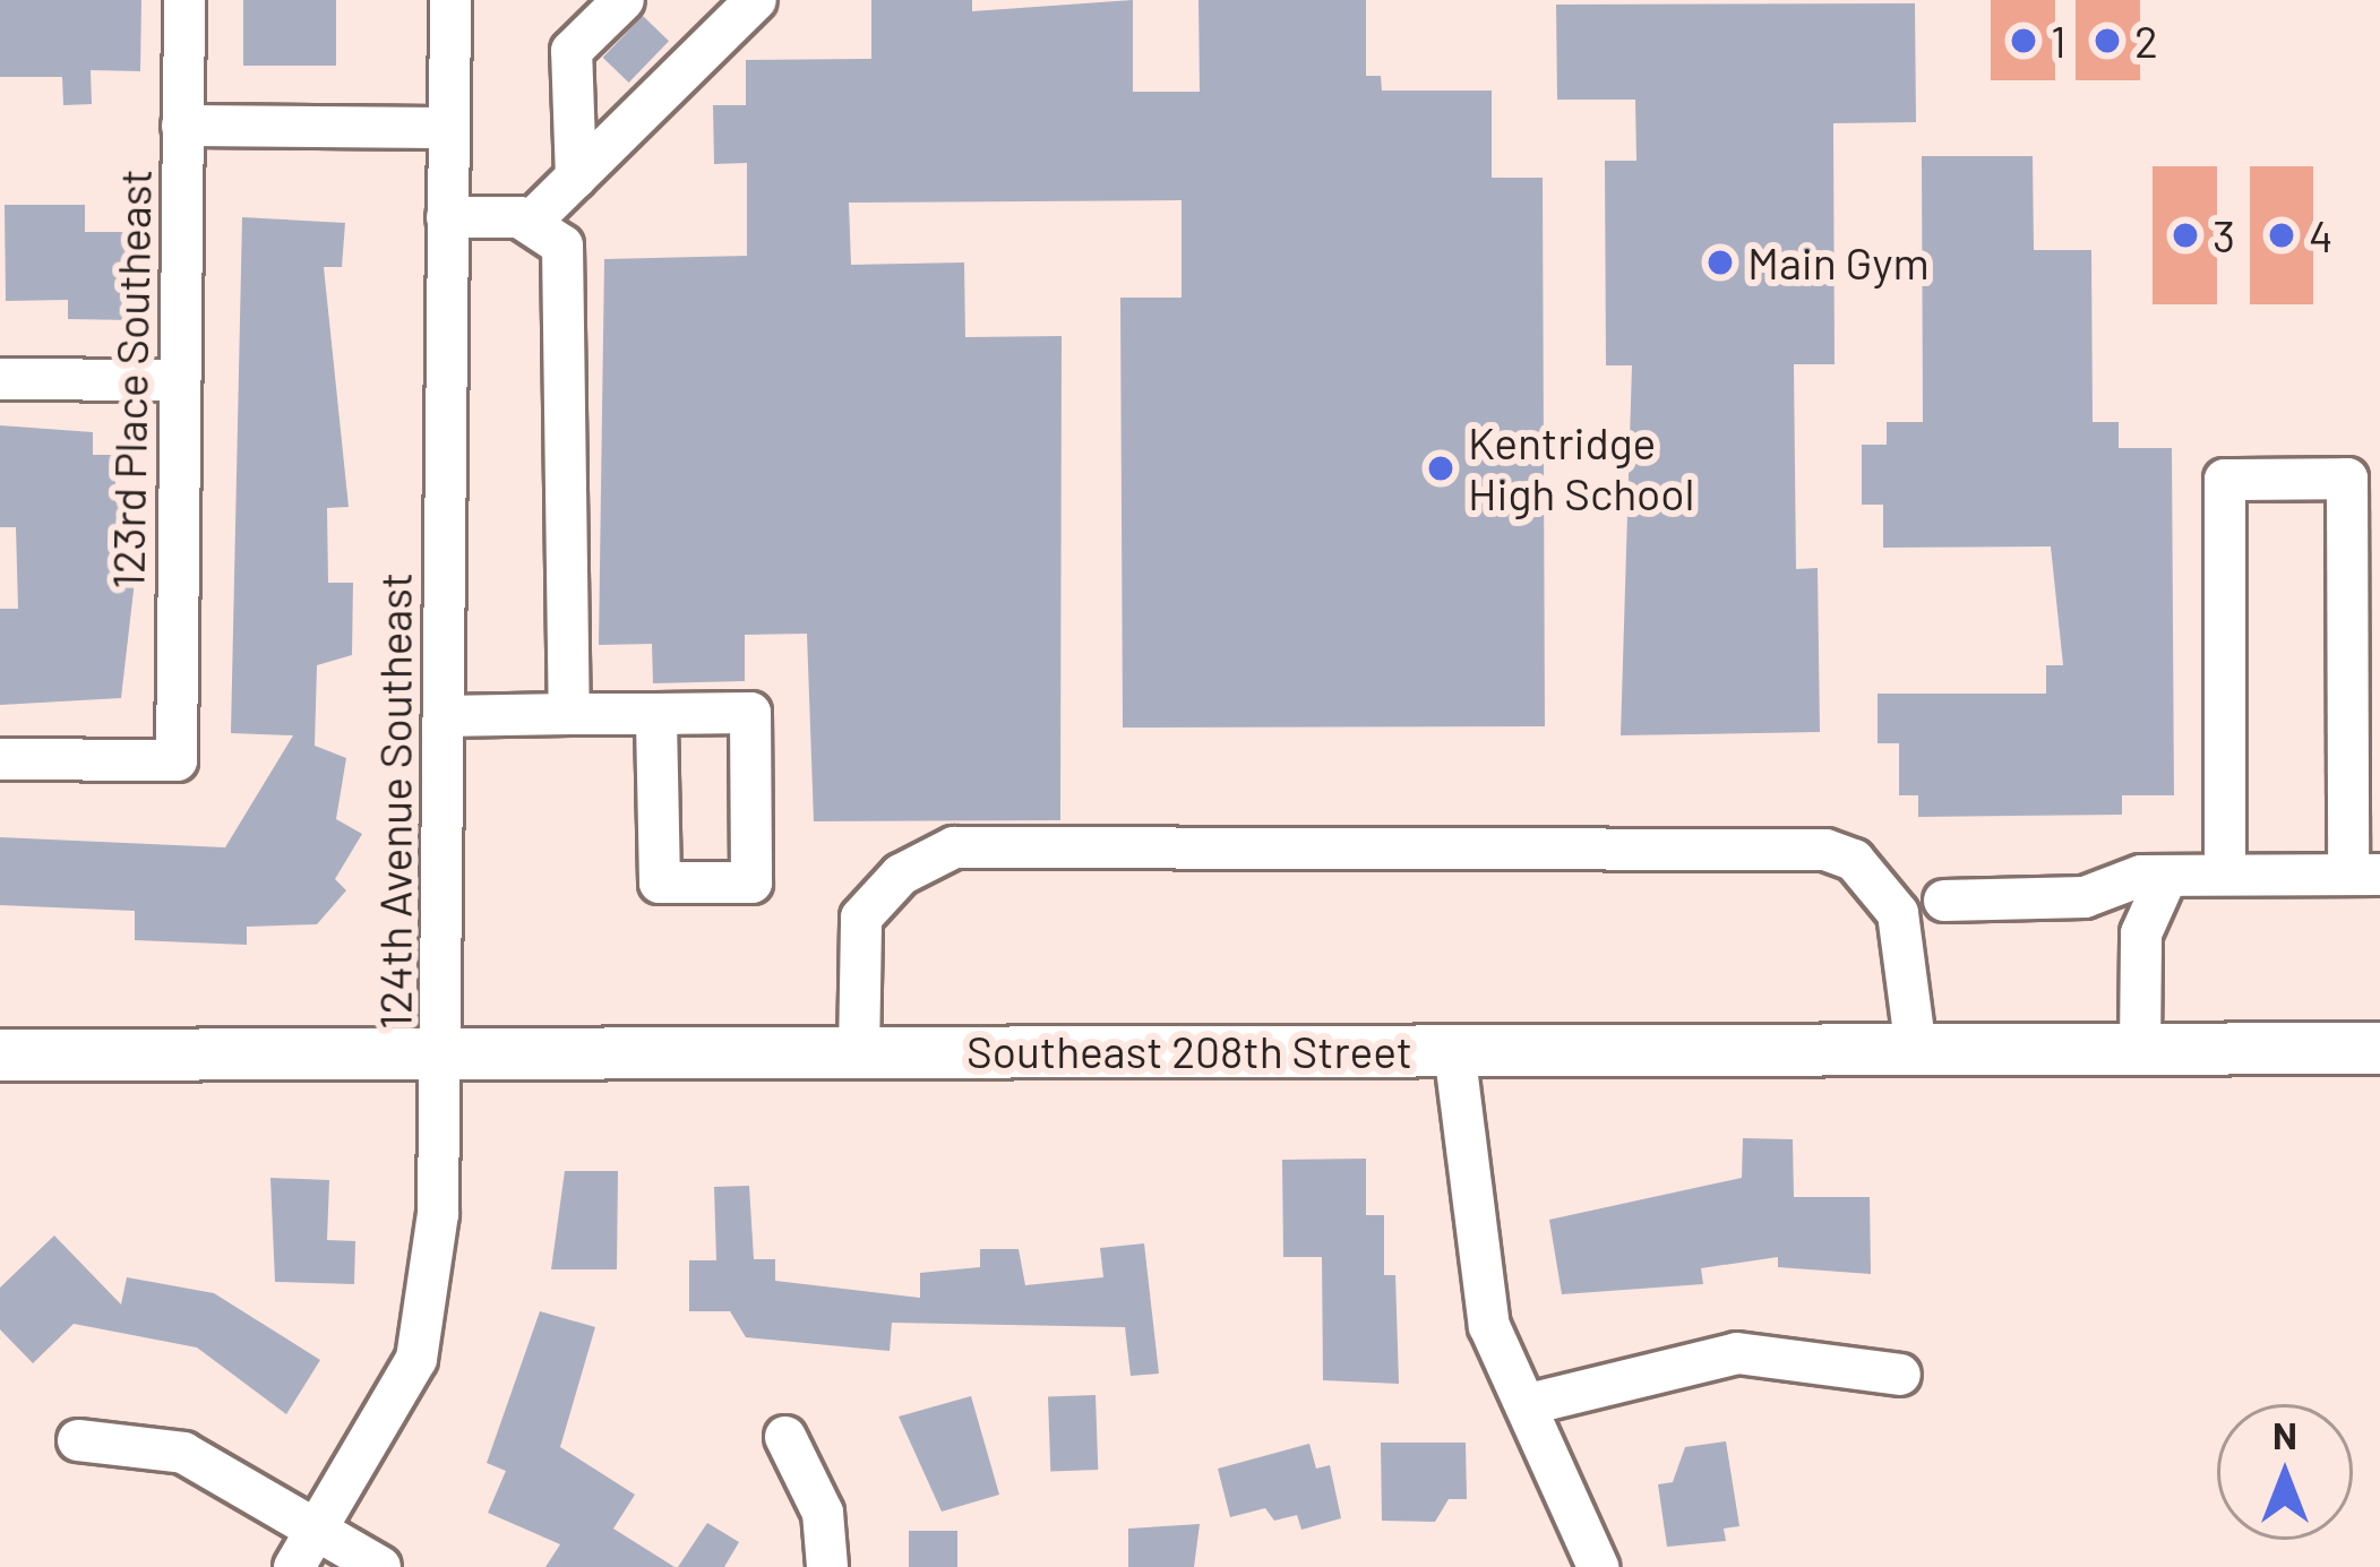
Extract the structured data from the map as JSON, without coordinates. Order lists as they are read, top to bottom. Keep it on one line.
{"streets":{"main road":["Southeast 208th Street"],"street":["123rd Place Southeast","124th Avenue Southeast"]},"crossings":[["124th Avenue Southeast","Southeast 208th Street"]],"places":["1","2","3","4","Main Gym","Kentridge High School"],"north":"top"}
